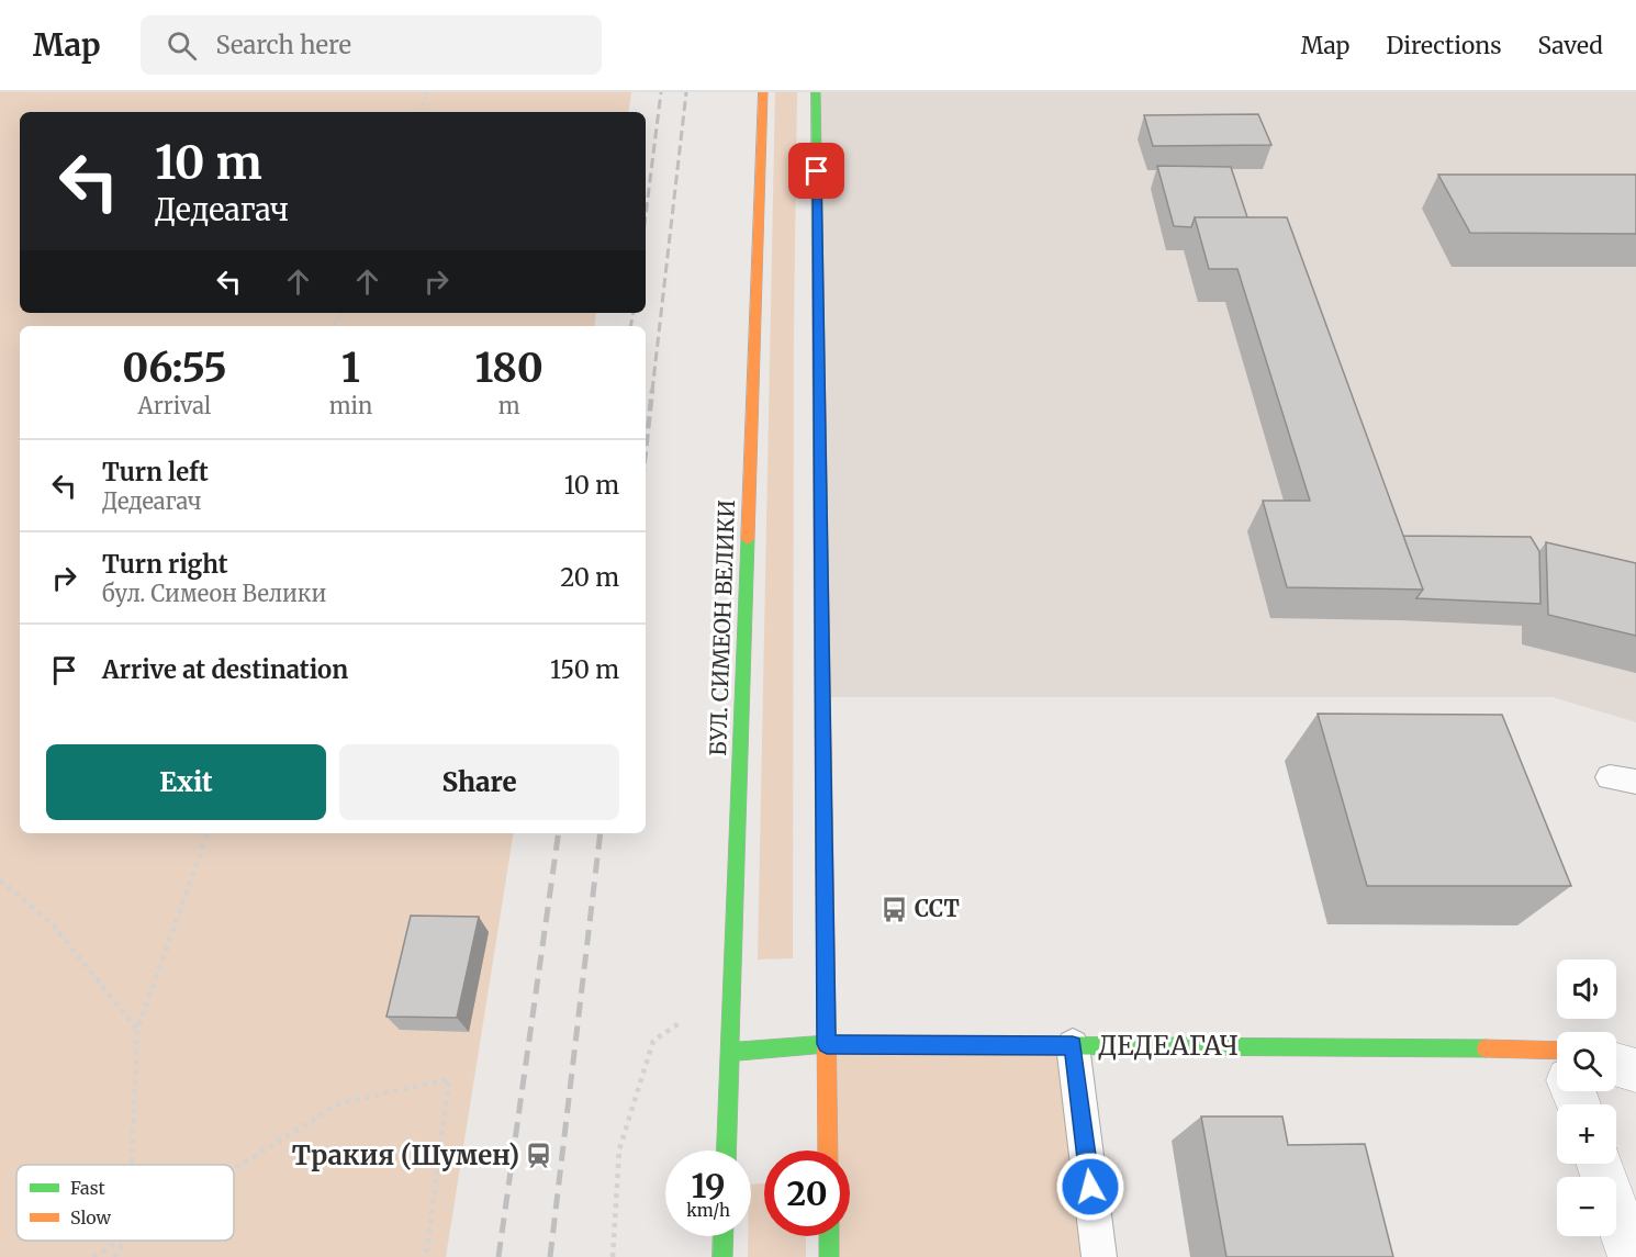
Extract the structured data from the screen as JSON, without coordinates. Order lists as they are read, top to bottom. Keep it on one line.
{"streets":{"main road":["БУЛ. СИМЕОН ВЕЛИКИ","ДЕДЕАГАЧ"]},"crossings":[["БУЛ. СИМЕОН ВЕЛИКИ","ДЕДЕАГАЧ"]],"places":{"bus stop":["ССТ"],"station":["Tракия (Шумен)"]},"legend":["Fast","Slow"],"page":{"header":"Map","search":"Search here","nav":["Map","Directions","Saved"],"turn":["10 m","Дедеагач"],"eta":["06:55","Arrival","1","min","180","m"],"list":[{"name":"Turn left","note":"Дедеагач","value":"10 m"},{"name":"Turn right","note":"бул. Симеон Велики","value":"20 m"},{"name":"Arrive at destination","value":"150 m"}],"buttons":["Exit","Share"],"map_buttons":["+","−"],"speed":"19 km/h","limit":"20"}}
